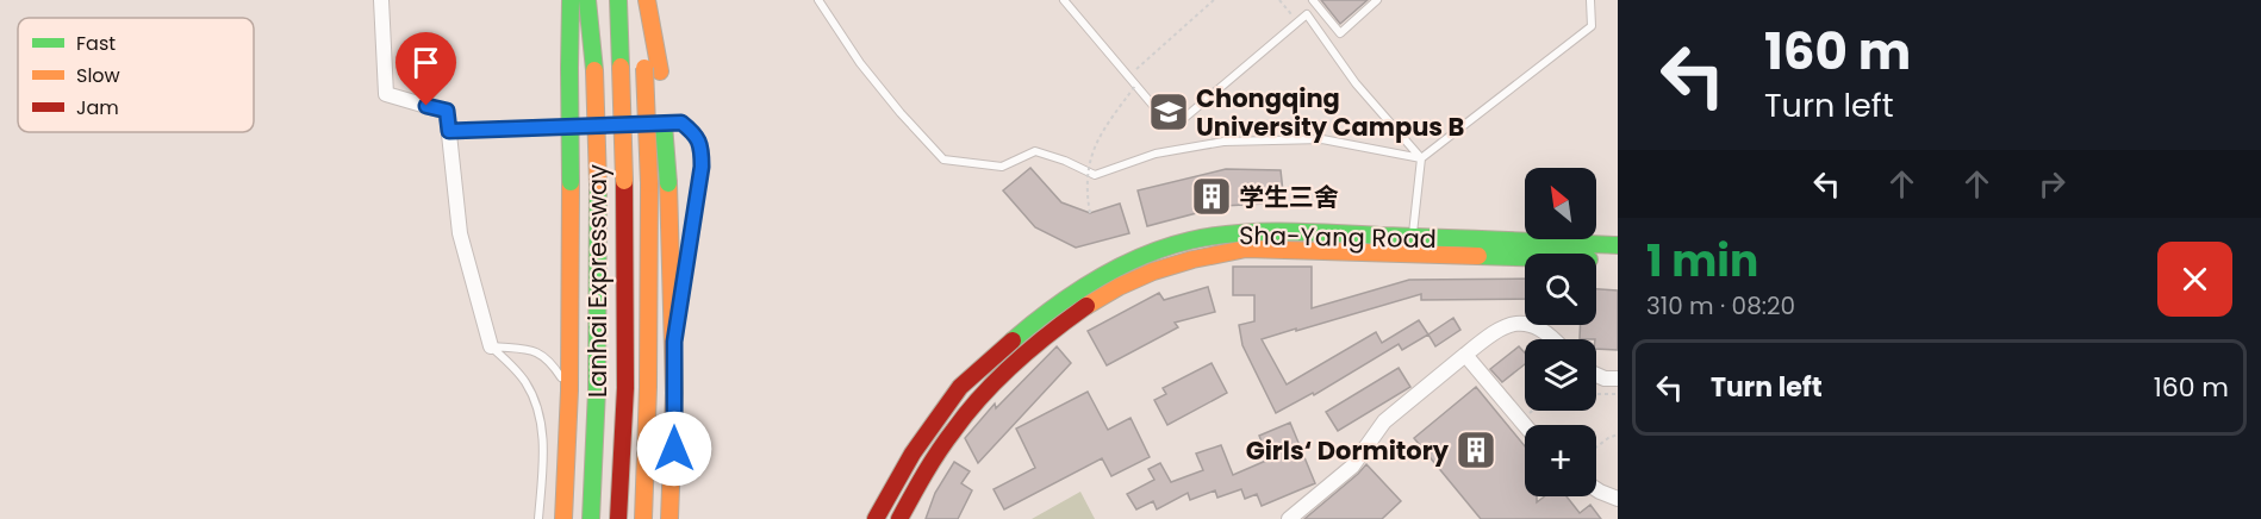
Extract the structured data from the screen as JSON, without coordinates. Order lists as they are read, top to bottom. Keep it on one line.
{"streets":{"main road":["Sha-Yang Road","Lanhai Expressway"]},"places":{"school or university":["Chongqing University Campus B"],"building":["学生三舍","Girls‘ Dormitory"]},"legend":["Fast","Slow","Jam"],"north":"top left","page":{"turn":["160 m","Turn left"],"map_buttons":"+","heading":["1 min","310 m · 08:20"],"list":[{"name":"Turn left","value":"160 m"}]}}
